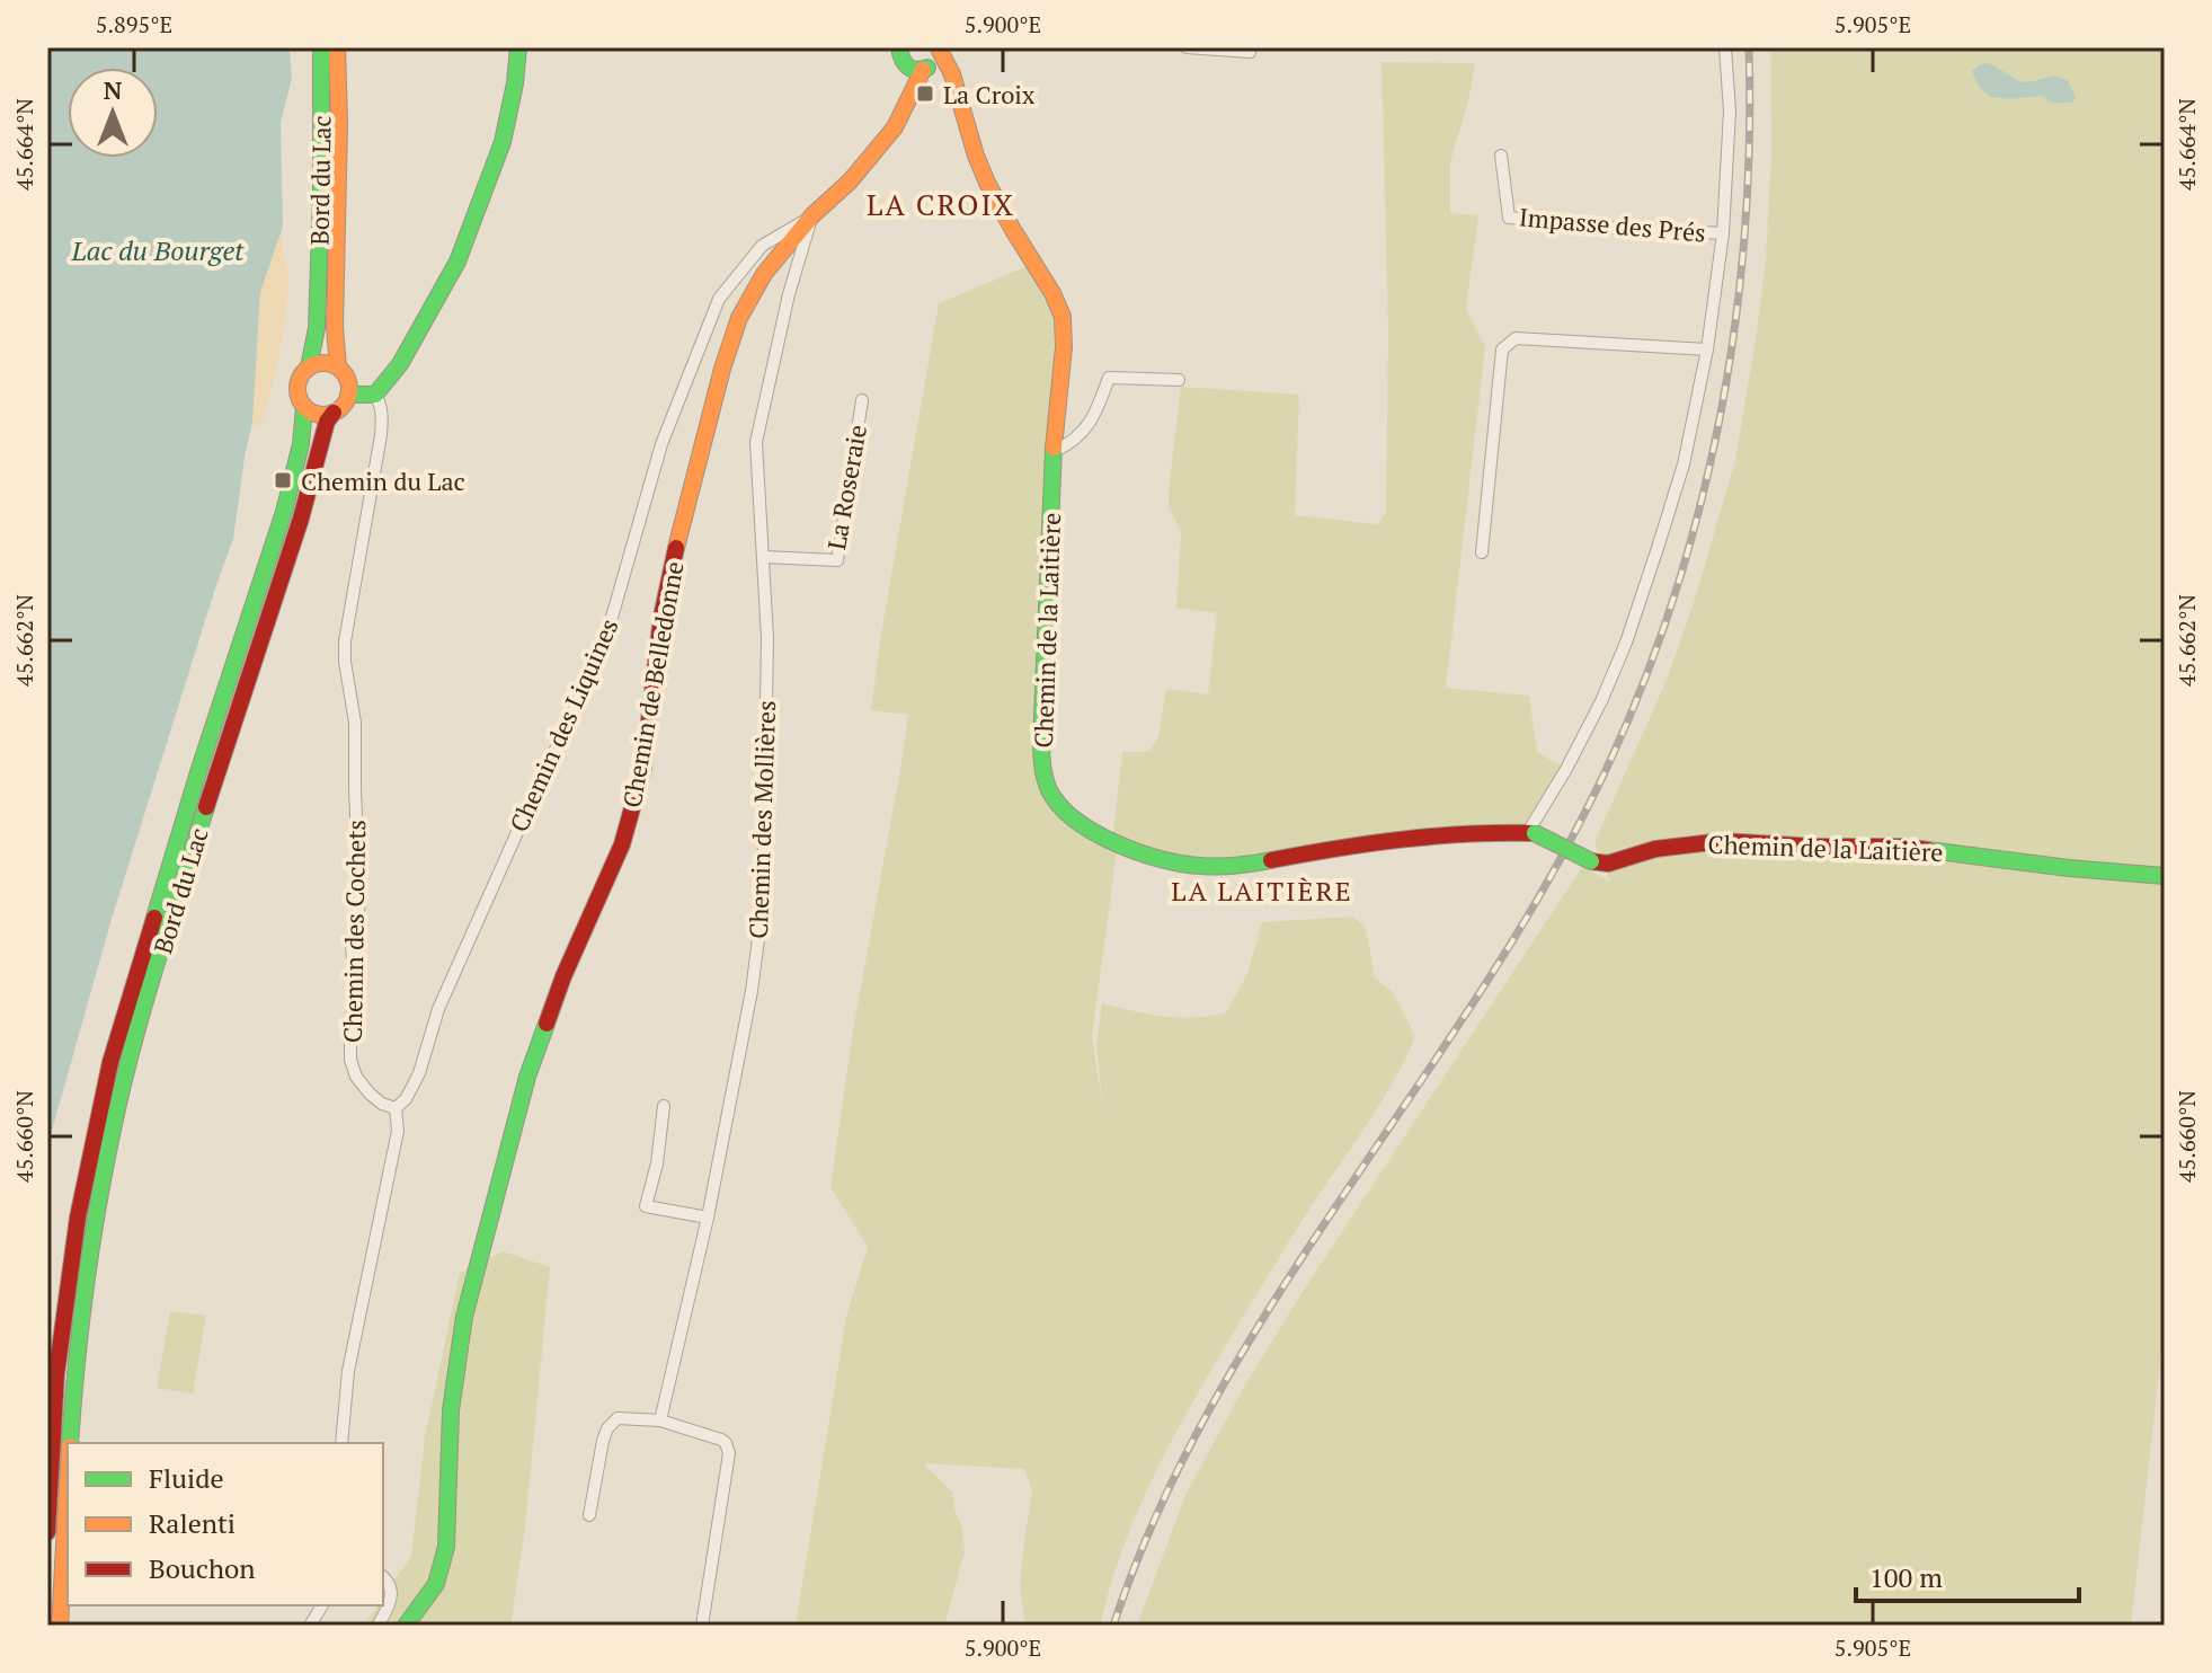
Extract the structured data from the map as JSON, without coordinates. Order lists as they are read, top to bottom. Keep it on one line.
{"streets":{"main road":["Bord du Lac","Chemin de la Laitière","Chemin de Belledonne"],"street":["Impasse des Prés","La Roseraie","Chemin des Liquines","Chemin des Mollières","Chemin des Cochets"]},"crossings":[["La Roseraie","Chemin des Mollières"],["Chemin de la Laitière","Chemin de Belledonne"],["Chemin de Belledonne","Chemin des Liquines"],["Chemin de Belledonne","Chemin des Mollières"],["Chemin des Liquines","Chemin des Mollières"],["Chemin des Liquines","Chemin des Cochets"]],"districts":["LA CROIX","LA LAITIÈRE"],"water":["Lac du Bourget"],"places":{"transit":["La Croix","Chemin du Lac"]},"legend":["Fluide","Ralenti","Bouchon"],"scale_bar":"100 m","north":"top","coordinates":["5.895°E","5.900°E","5.905°E","45.664°N","45.662°N","45.660°N"]}
